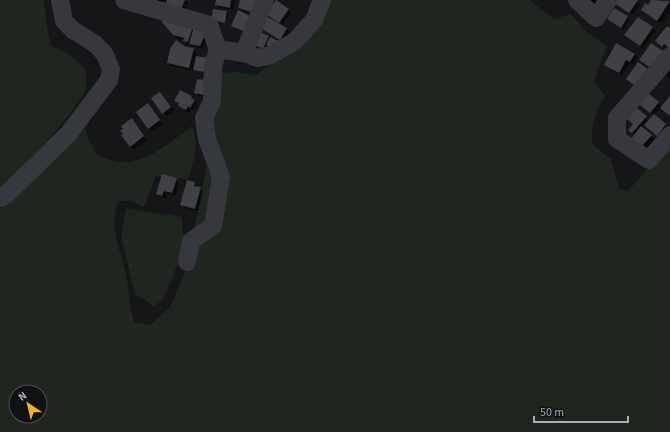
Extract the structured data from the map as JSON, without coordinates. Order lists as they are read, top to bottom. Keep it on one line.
{"scale_bar":"50 m","north":"top left"}
